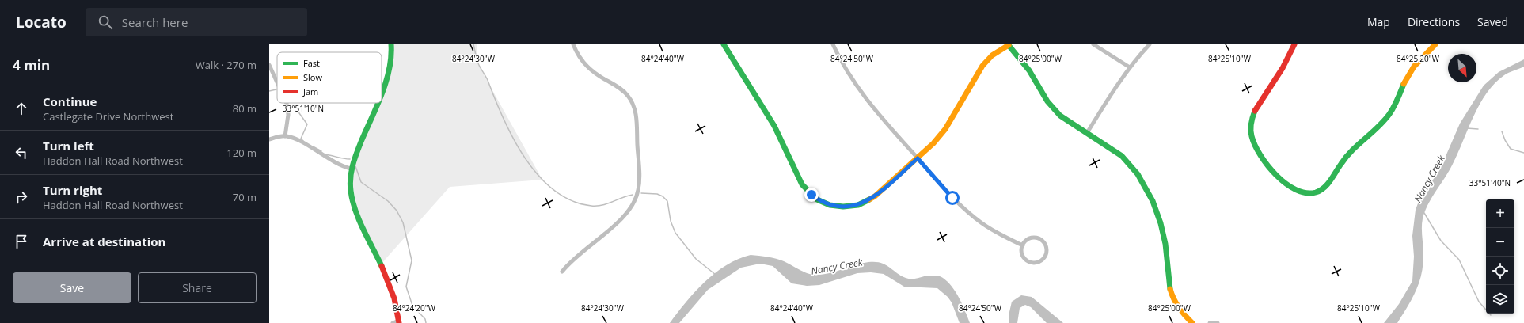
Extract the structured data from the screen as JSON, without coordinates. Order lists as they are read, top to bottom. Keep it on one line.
{"water":["Nancy Creek"],"legend":["Fast","Slow","Jam"],"north":"bottom right","page":{"header":"Locato","search":"Search here","nav":["Map","Directions","Saved"],"heading":["4 min","Walk · 270 m"],"list":[["Continue","Castlegate Drive Northwest","80 m"],["Turn left","Haddon Hall Road Northwest","120 m"],["Turn right","Haddon Hall Road Northwest","70 m"],"Arrive at destination"],"map_buttons":["+","−"],"buttons":["Save","Share"]},"coordinates":["84°24'30\"W","84°24'40\"W","84°24'50\"W","84°25'00\"W","84°25'10\"W","84°25'20\"W","33°51'10\"N","33°51'40\"N","84°24'20\"W"]}
